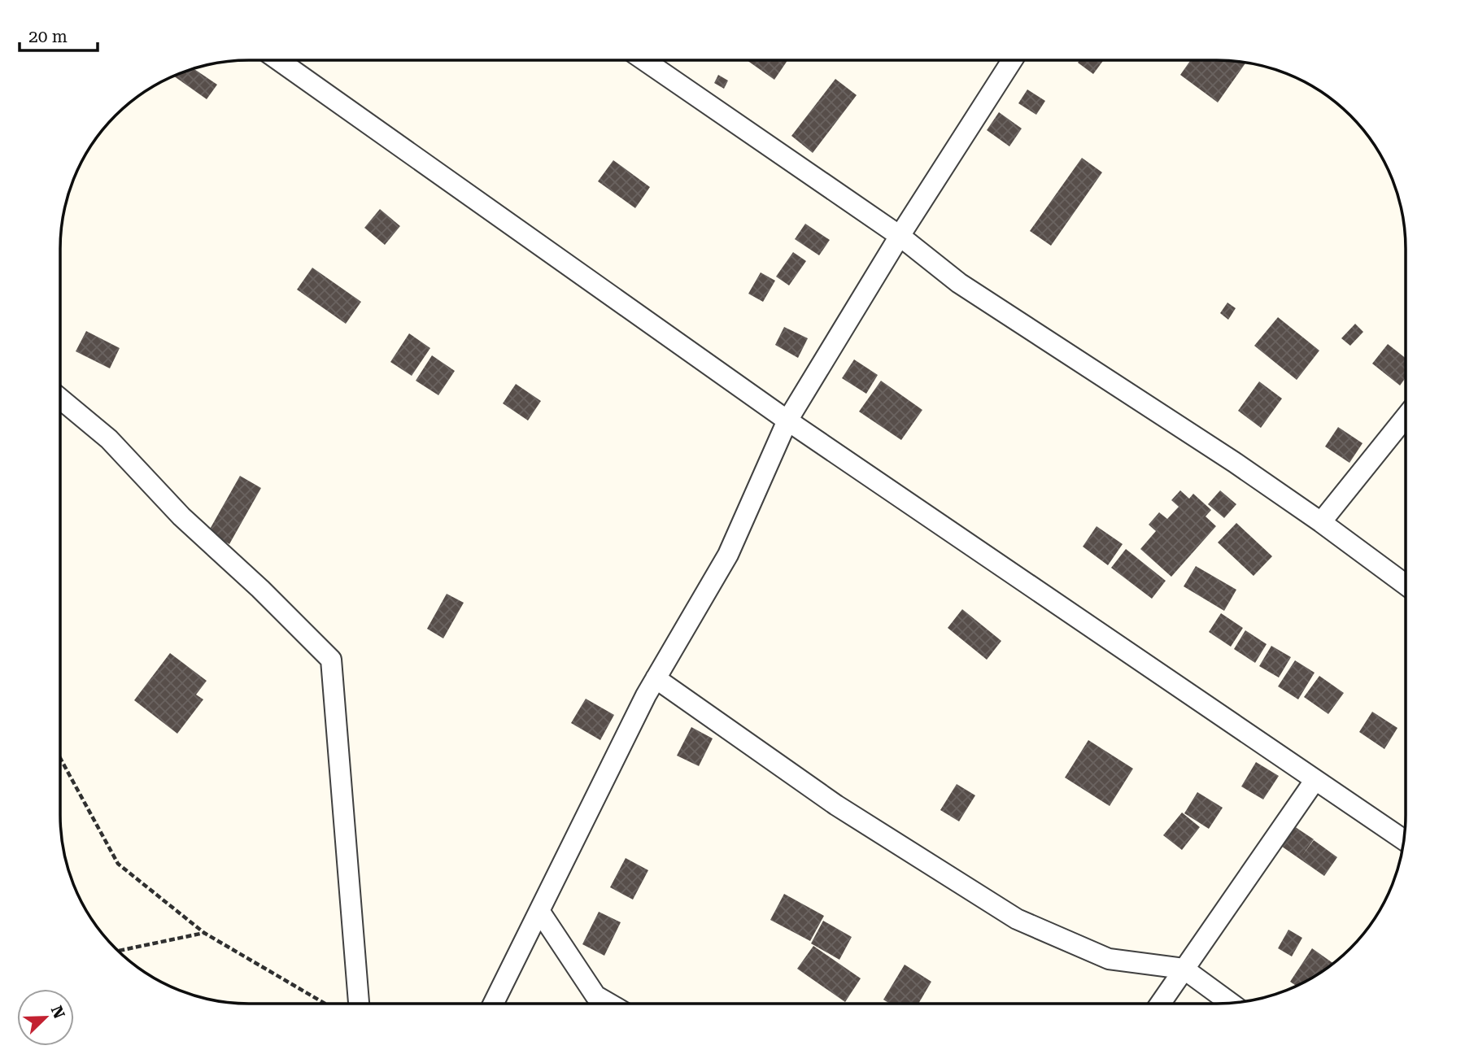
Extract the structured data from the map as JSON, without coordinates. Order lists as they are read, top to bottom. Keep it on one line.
{"scale_bar":"20 m","north":"top right"}
